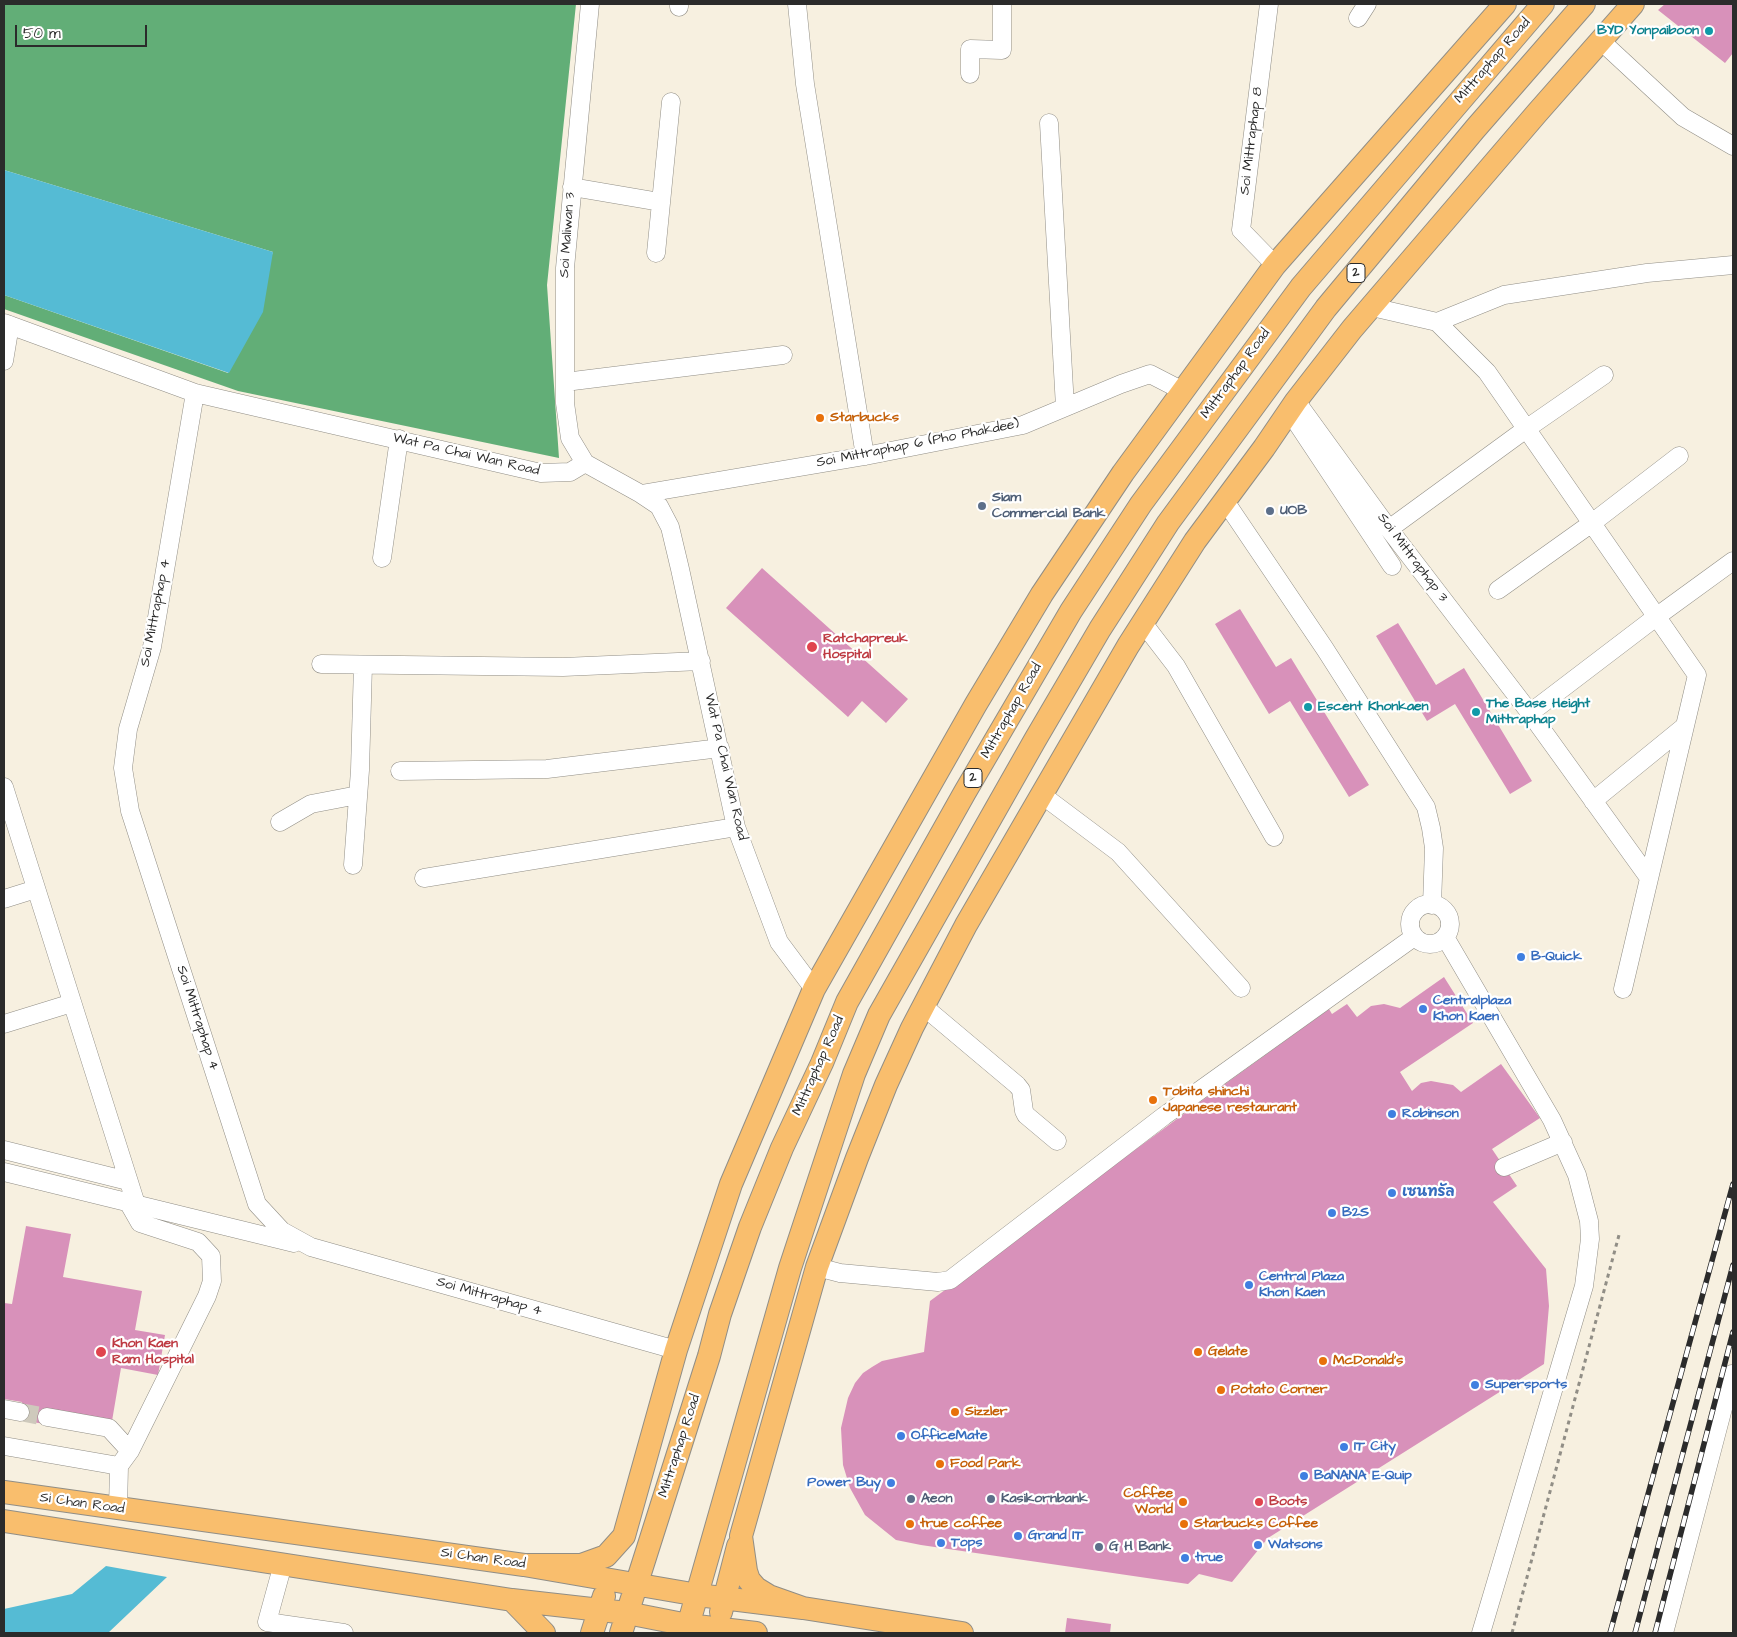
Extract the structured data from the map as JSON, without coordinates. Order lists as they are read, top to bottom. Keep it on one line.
{"streets":{"main road":["Mittraphap Road","2","Si Chan Road"],"street":["Soi Mittraphap 8","Soi Maliwan 3","Soi Mittraphap 6 (Pho Phakdee)","Wat Pa Chai Wan Road","Soi Mittraphap 3","Soi Mittraphap 4"]},"crossings":[["Mittraphap Road","Soi Mittraphap 8"],["Mittraphap Road","Soi Mittraphap 6 (Pho Phakdee)"],["Mittraphap Road","Wat Pa Chai Wan Road"],["Mittraphap Road","Soi Mittraphap 4"],["Mittraphap Road","Si Chan Road"],["Soi Maliwan 3","Wat Pa Chai Wan Road"],["Soi Mittraphap 6 (Pho Phakdee)","Wat Pa Chai Wan Road"],["Wat Pa Chai Wan Road","Soi Mittraphap 4"]],"places":["BYD Yonpaiboon","Starbucks","Siam Commercial Bank","UOB","Ratchapreuk Hospital","Escent Khonkaen","The Base Height Mittraphap","B-Quick","Centralplaza Khon Kaen","Tobita shinchi Japanese restaurant","Robinson","เซนทรัล","B2S","Central Plaza Khon Kaen","Khon Kaen Ram Hospital","Gelate","McDonald's","Supersports","Potato Corner","Sizzler","OfficeMate","IT City","Food Park","BaNANA E-Quip","Power Buy","Aeon","Kasikornbank","Coffee World","Boots","true coffee","Starbucks Coffee","Grand IT","Tops","Watsons","G H Bank","true"],"scale_bar":"50 m"}
